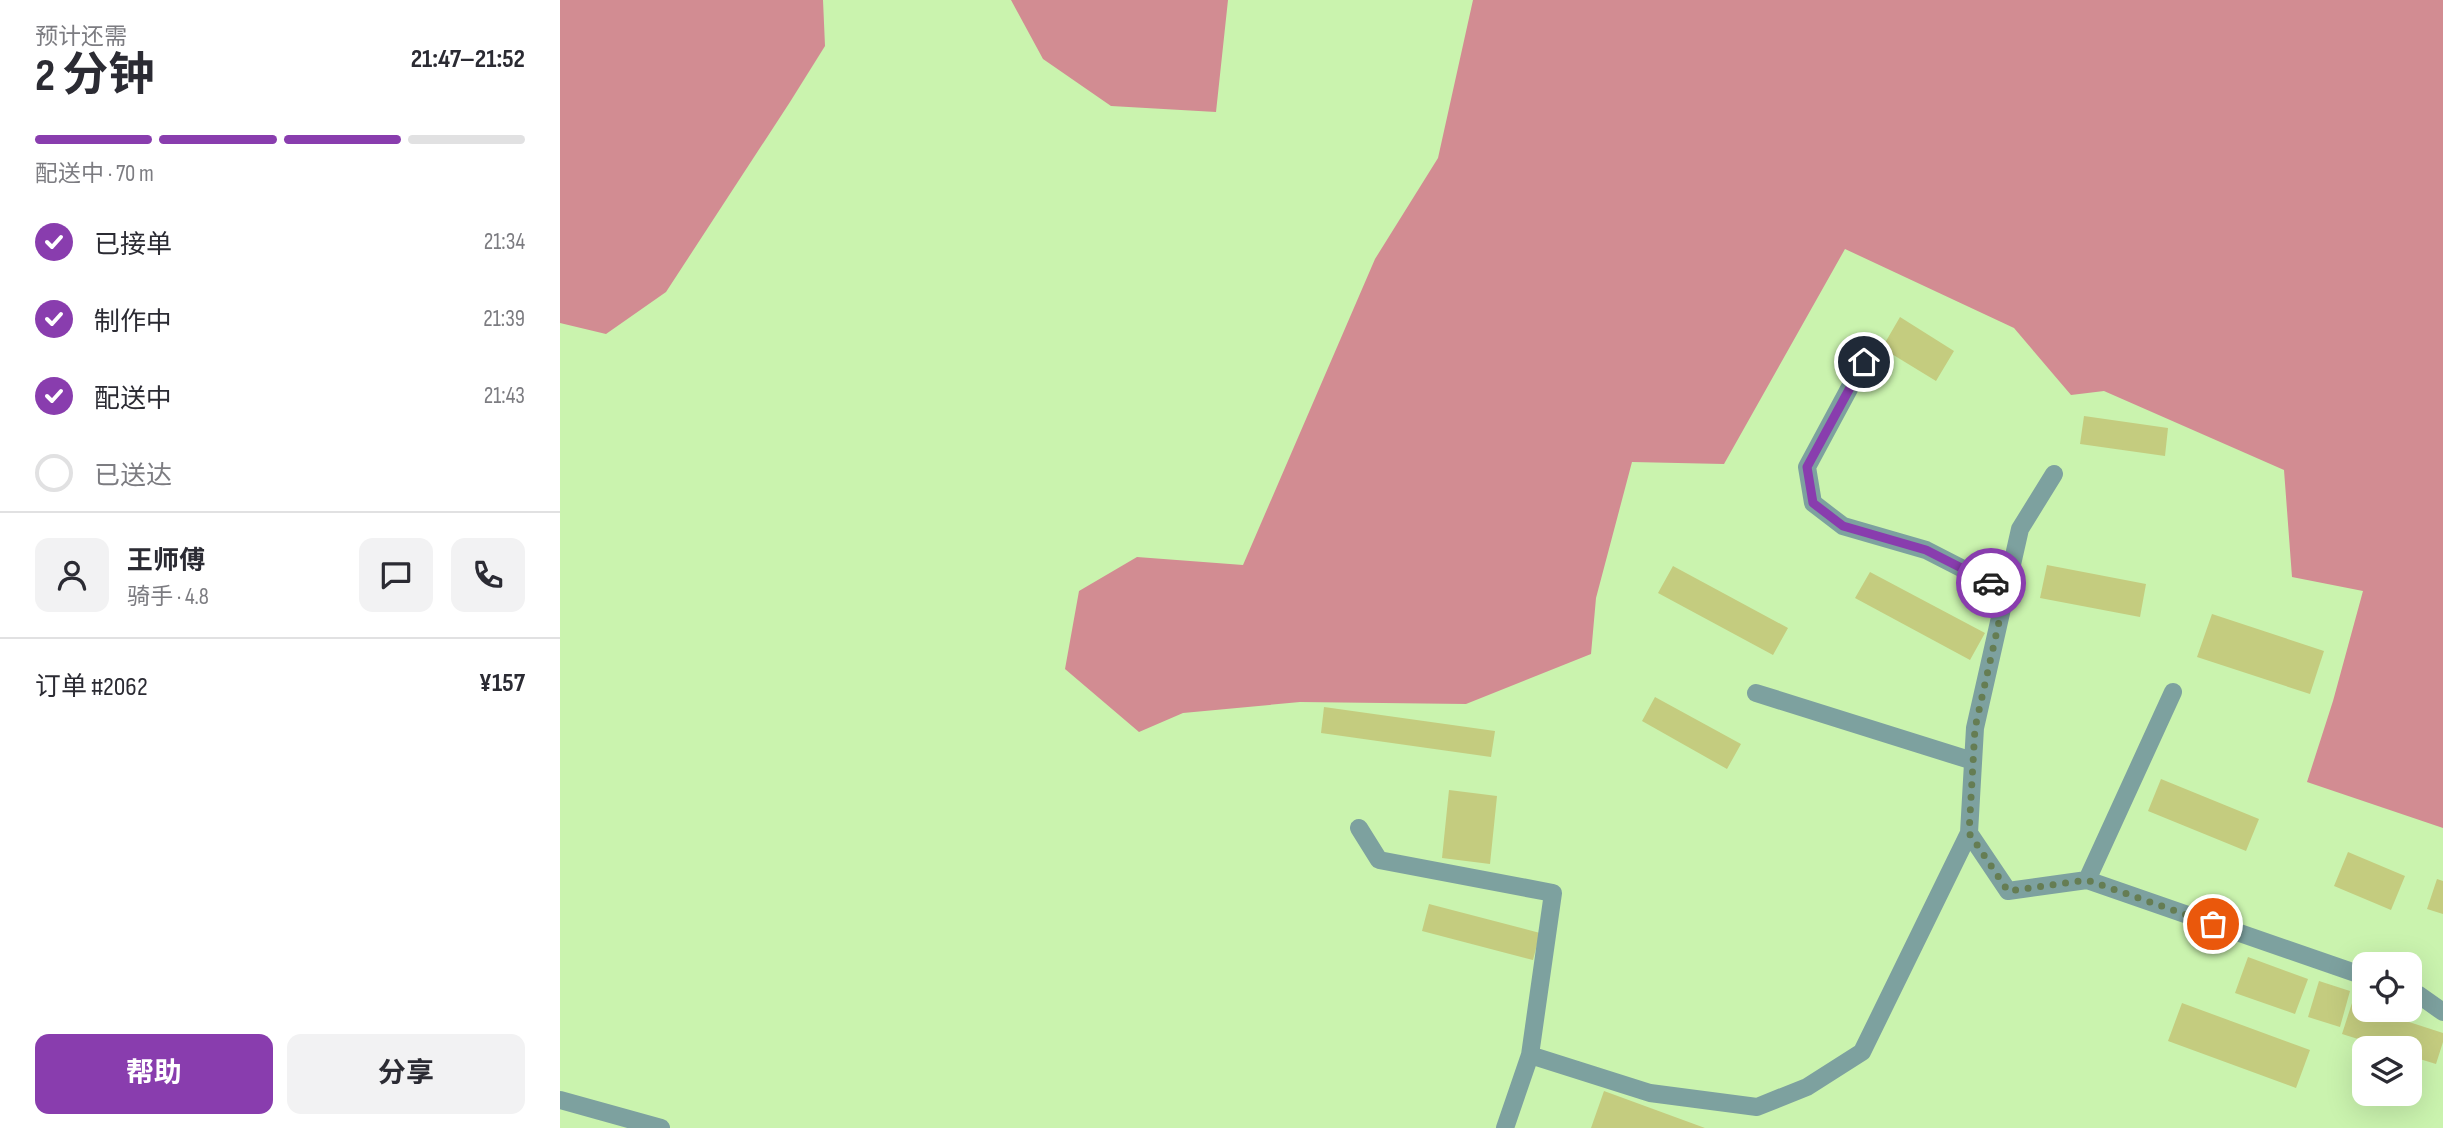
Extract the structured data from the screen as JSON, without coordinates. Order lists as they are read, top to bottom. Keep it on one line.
{"page":{"heading":["2 分钟","预计还需","21:47–21:52"],"panel":["王师傅","骑手 · 4.8","订单 #2062","¥157"],"bar":"配送中 · 70 m","list":[["已接单","21:34"],["制作中","21:39"],["配送中","21:43"],"已送达"],"buttons":["帮助","分享"]}}
